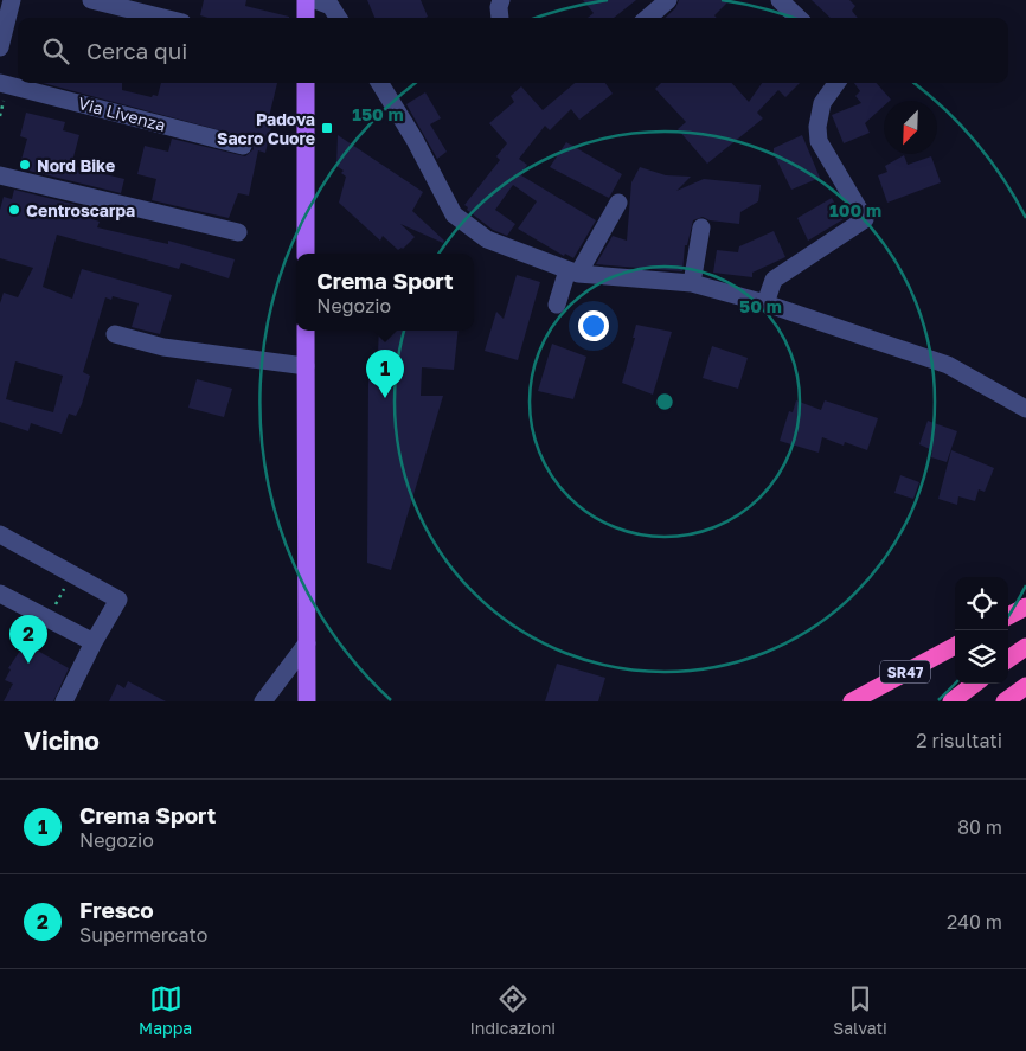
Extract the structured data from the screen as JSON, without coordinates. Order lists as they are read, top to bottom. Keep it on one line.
{"streets":{"highway":["SR47"],"street":["Via Livenza"]},"places":{"transit":["Padova Sacro Cuore"],"other":["Nord Bike","Centroscarpa"]},"north":"bottom left","page":{"search":"Cerca qui","popup":["Crema Sport","Negozio"],"pins":["1","2"],"heading":["Vicino","2 risultati"],"list":[{"mark":"1","name":"Crema Sport","note":"Negozio","value":"80 m"},{"mark":"2","name":"Fresco","note":"Supermercato","value":"240 m"}],"nav":["Mappa","Indicazioni","Salvati"]},"rings":["150 m","100 m","50 m"]}
